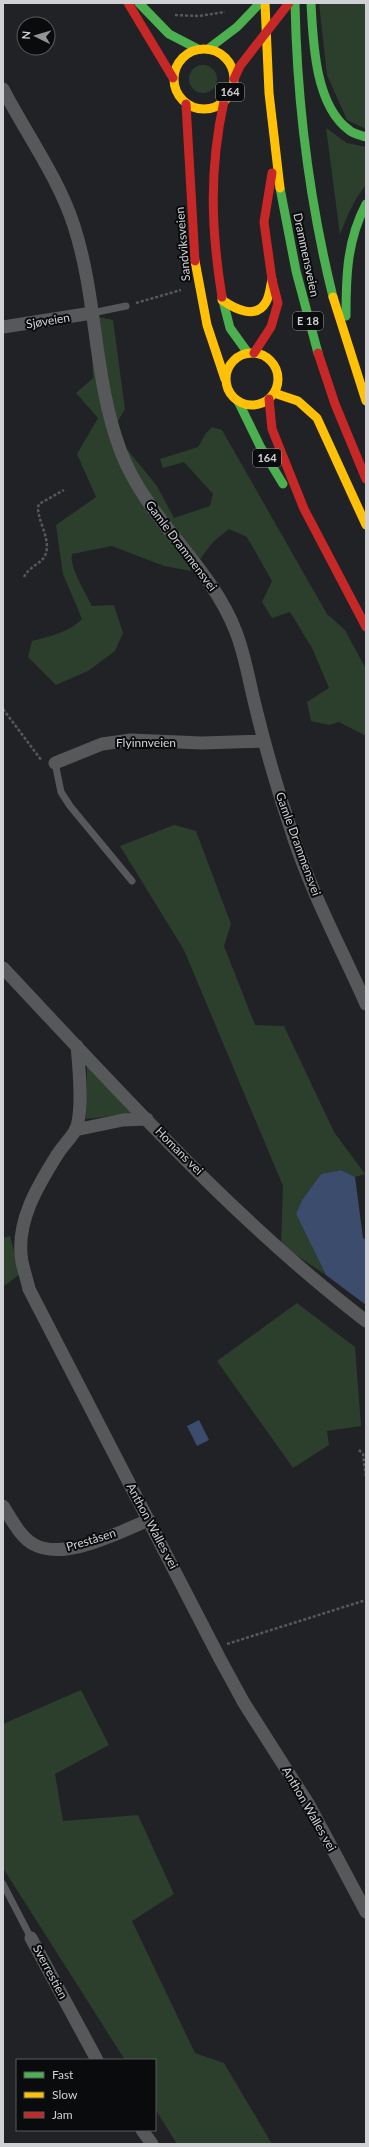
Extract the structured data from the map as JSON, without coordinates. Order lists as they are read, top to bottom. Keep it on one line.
{"streets":{"main road":["164","Sandviksveien","Drammensveien","E 18"],"street":["Sjøveien","Gamle Drammensvei","Flyinnveien","Homans vei","Anthon Walles vei","Preståsen","Sverrestien"]},"crossings":[["164","Sandviksveien"],["164","E 18"],["Sandviksveien","E 18"],["Drammensveien","E 18"],["Sjøveien","Gamle Drammensvei"],["Gamle Drammensvei","Flyinnveien"],["Homans vei","Anthon Walles vei"],["Anthon Walles vei","Preståsen"]],"legend":["Fast","Slow","Jam"],"north":"left"}
